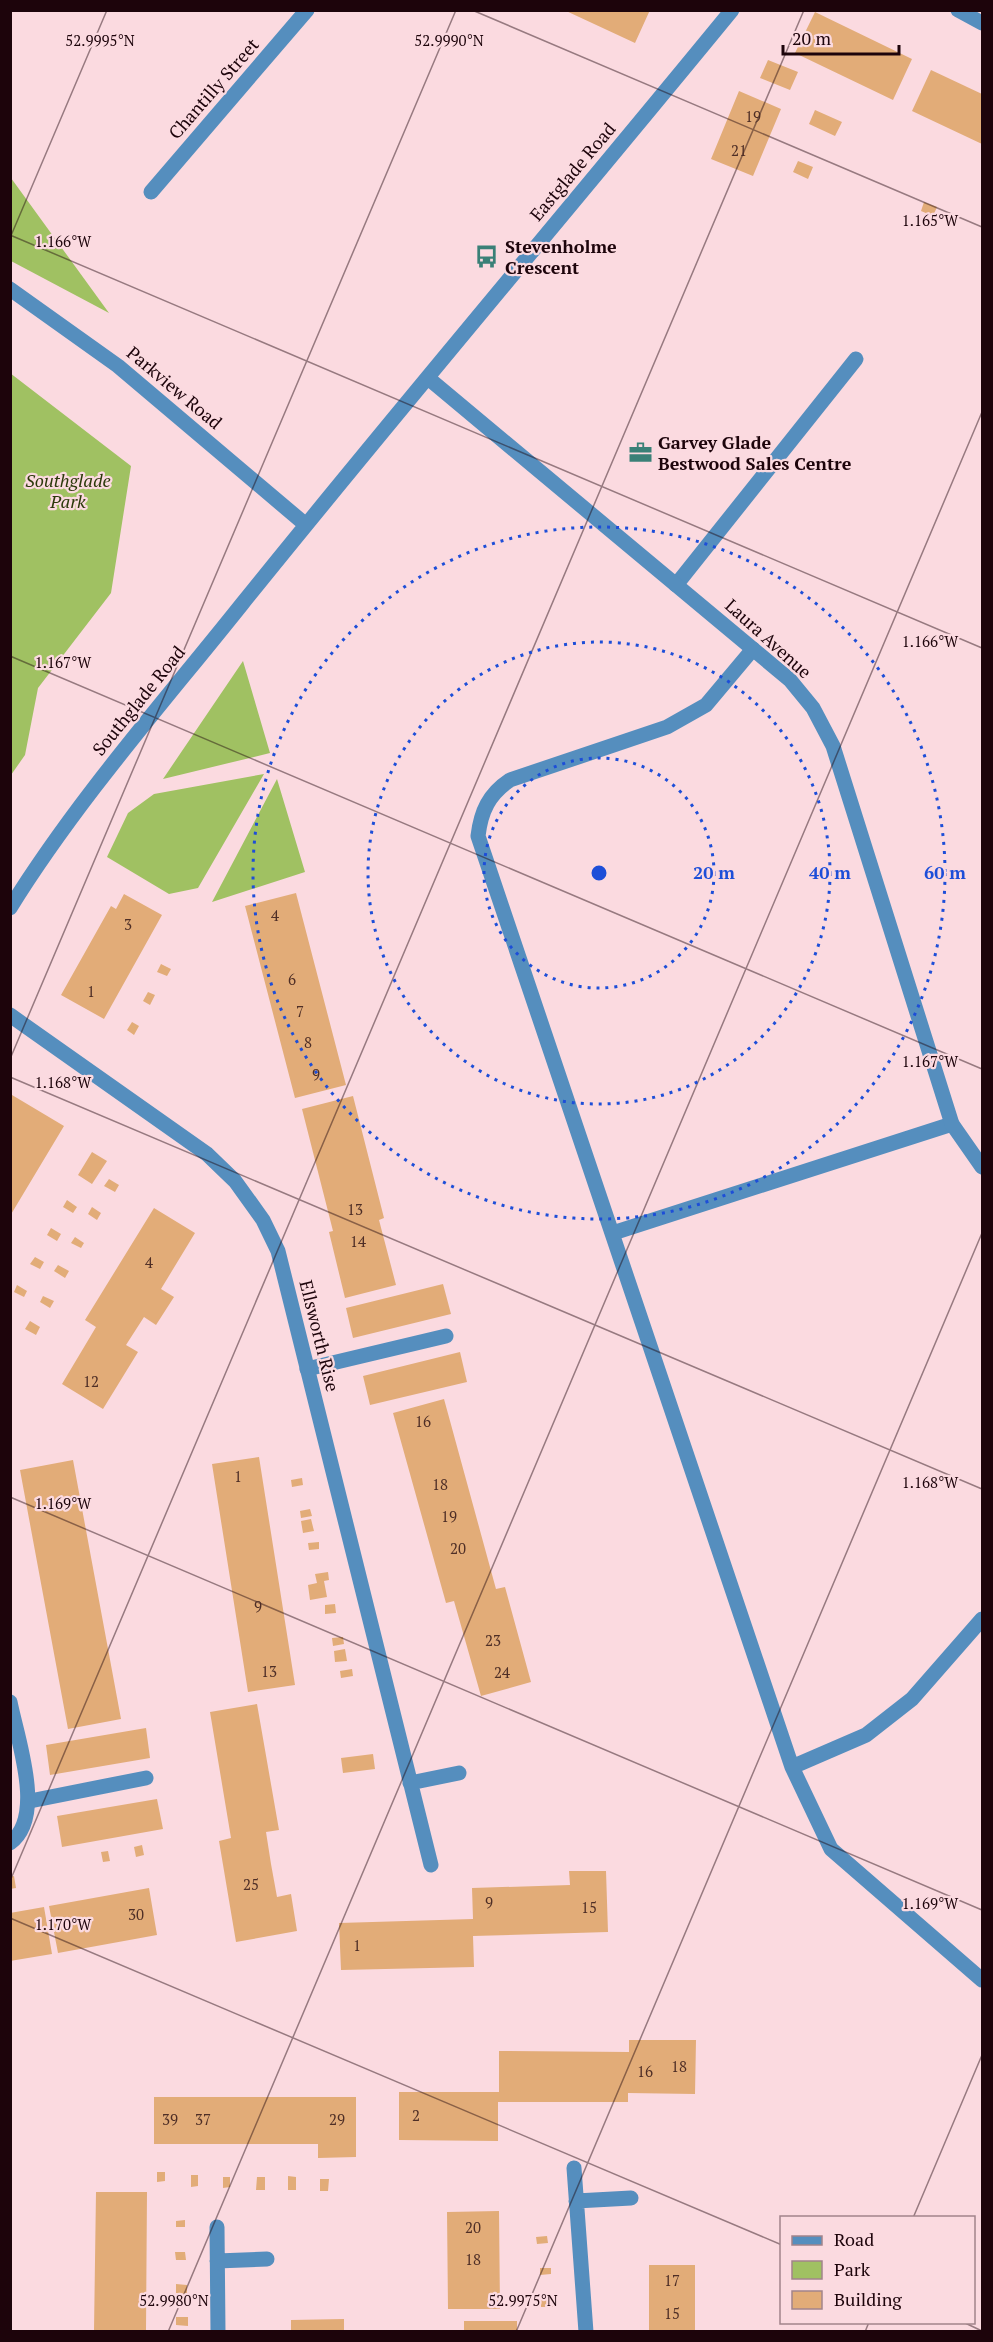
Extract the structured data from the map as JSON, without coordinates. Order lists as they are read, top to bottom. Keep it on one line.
{"streets":{"street":["Chantilly Street","Eastglade Road","Parkview Road","Laura Avenue","Southglade Road","Ellsworth Rise"]},"crossings":[["Eastglade Road","Parkview Road"],["Eastglade Road","Laura Avenue"],["Eastglade Road","Southglade Road"],["Parkview Road","Southglade Road"]],"parks":["Southglade Park"],"places":{"bus stop":["Stevenholme Crescent"],"office":["Garvey Glade Bestwood Sales Centre"]},"house_numbers":["19","21","4","3","6","1","7","8","9","13","14","4","12","16","1","18","19","20","9","23","13","24","25","9","15","30","1","18","16","2","39","37","29","20","18","17","15"],"legend":["Road","Park","Building"],"scale_bar":"20 m","coordinates":["52.9990°N","52.9995°N","1.165°W","1.166°W","1.167°W","1.168°W","1.169°W","1.170°W","52.9980°N","52.9975°N"],"rings":["20 m","40 m","60 m"]}
